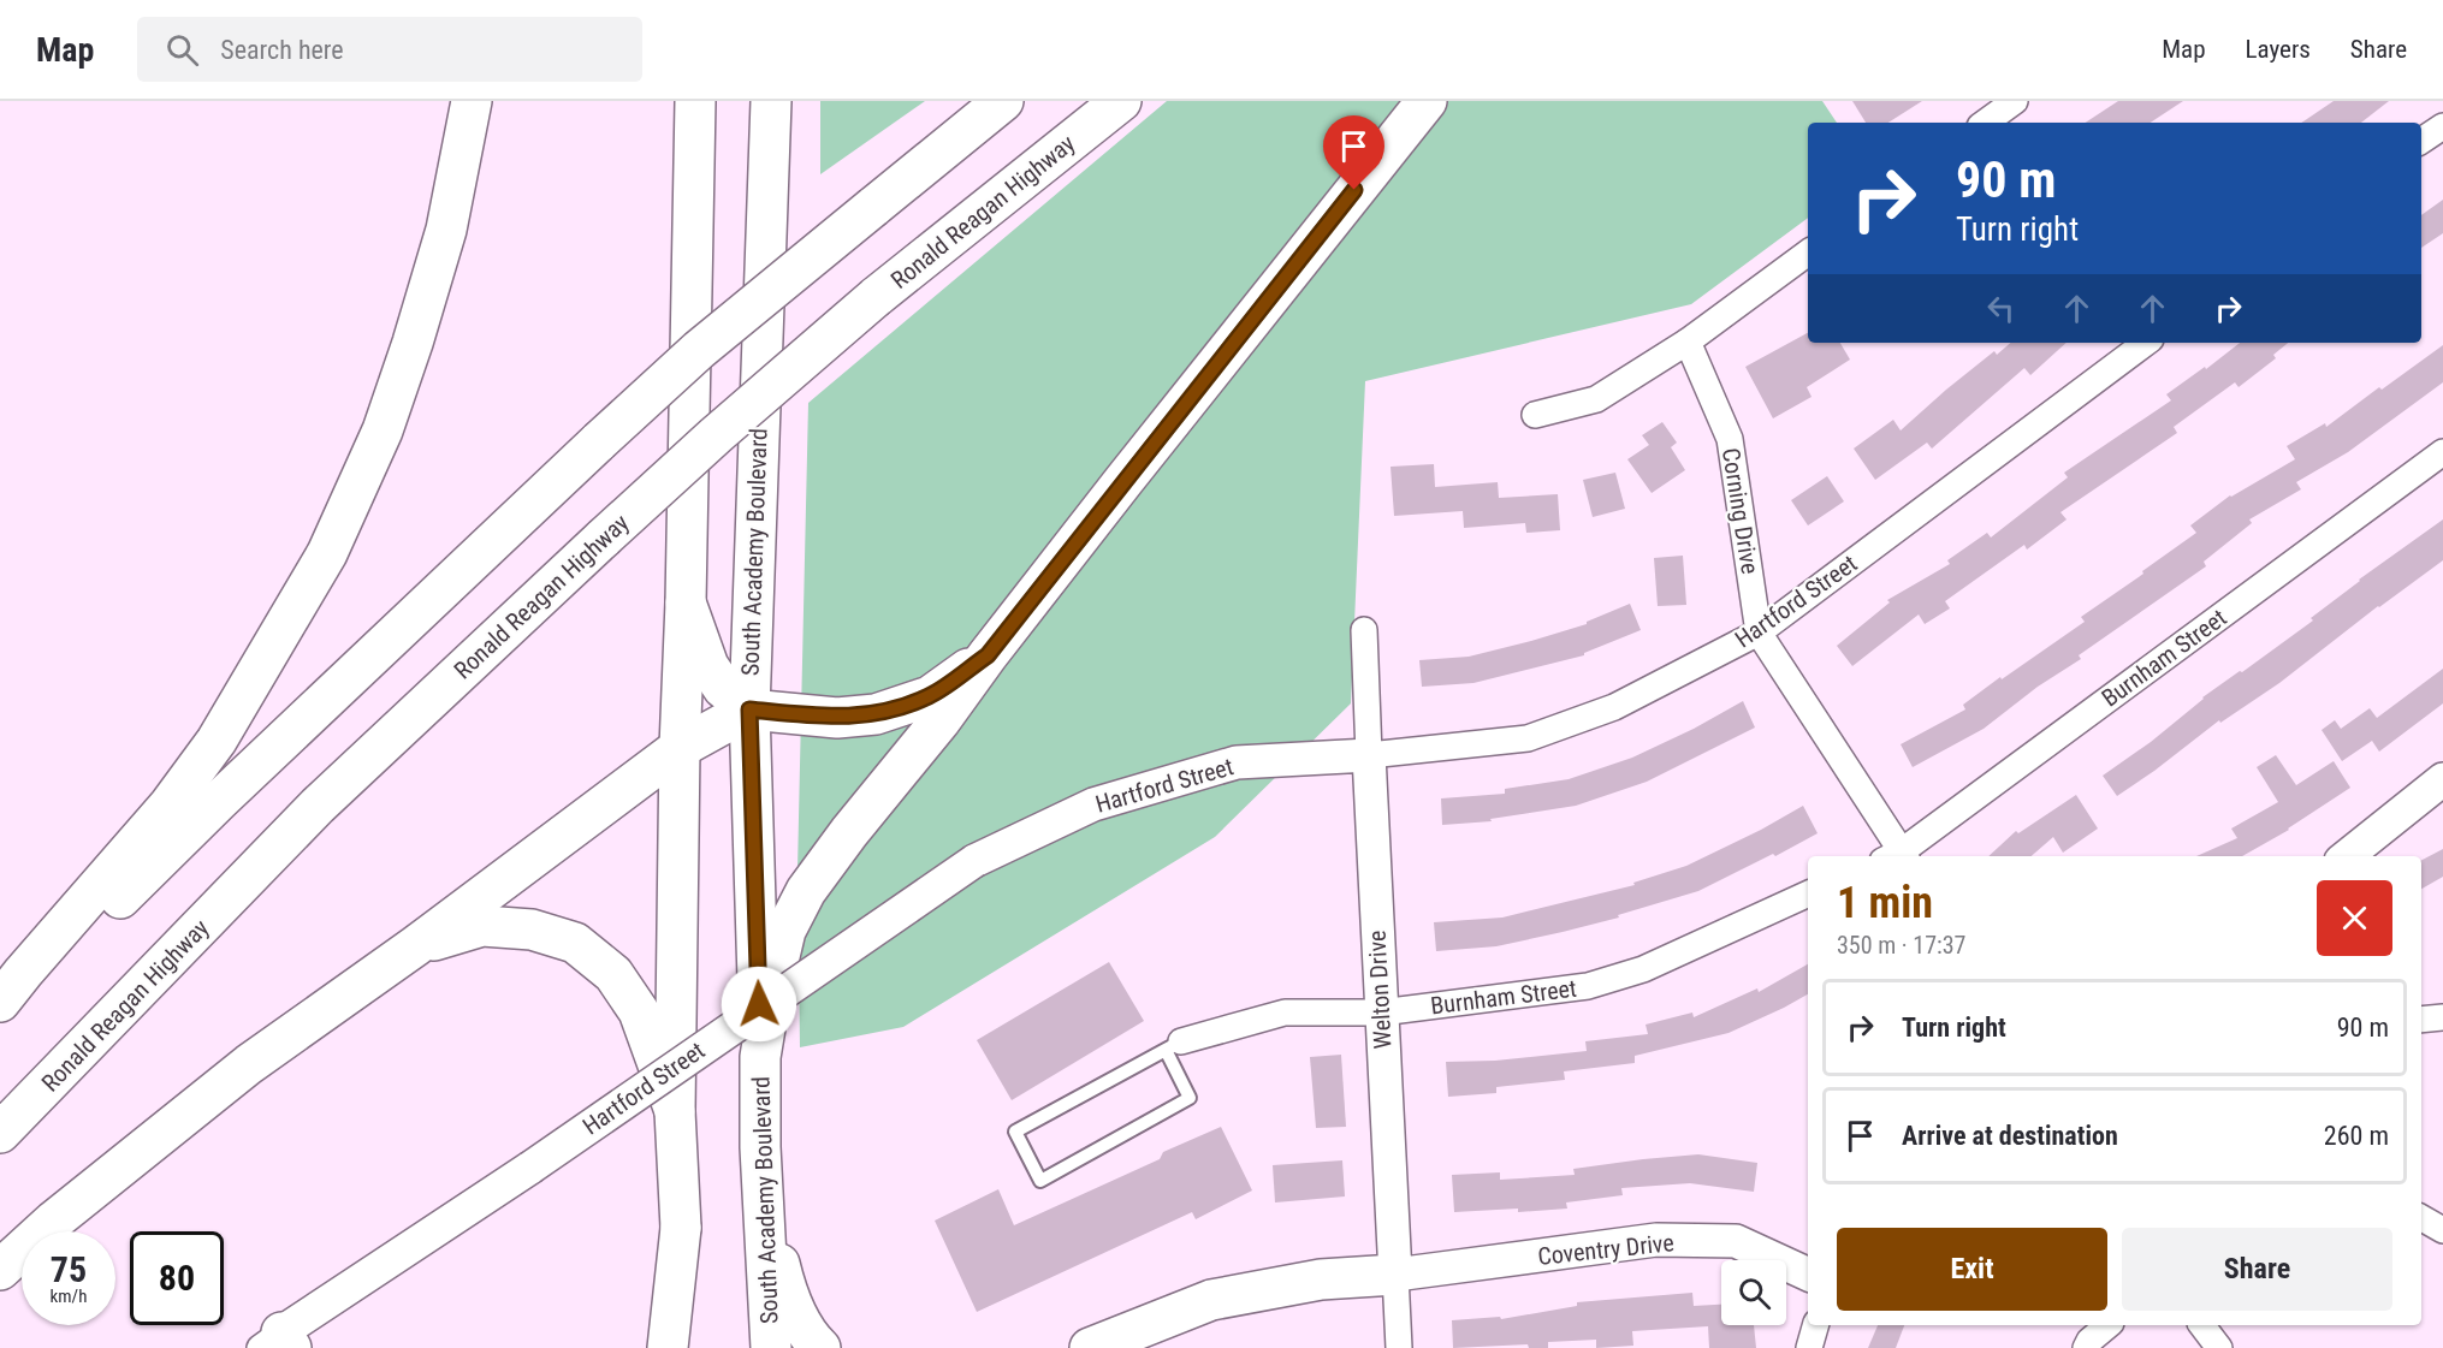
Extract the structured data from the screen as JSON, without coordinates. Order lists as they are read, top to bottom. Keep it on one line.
{"streets":{"highway":["Ronald Reagan Highway","South Academy Boulevard"],"street":["Corning Drive","Hartford Street","Burnham Street","Welton Drive","Coventry Drive"]},"crossings":[["Corning Drive","Hartford Street"],["Hartford Street","Welton Drive"],["Burnham Street","Welton Drive"],["Welton Drive","Coventry Drive"]],"page":{"header":"Map","search":"Search here","nav":["Map","Layers","Share"],"turn":["90 m","Turn right"],"heading":["1 min","350 m · 17:37"],"list":[{"name":"Turn right","value":"90 m"},{"name":"Arrive at destination","value":"260 m"}],"buttons":["Exit","Share"],"speed":"75 km/h","limit":"80"}}
